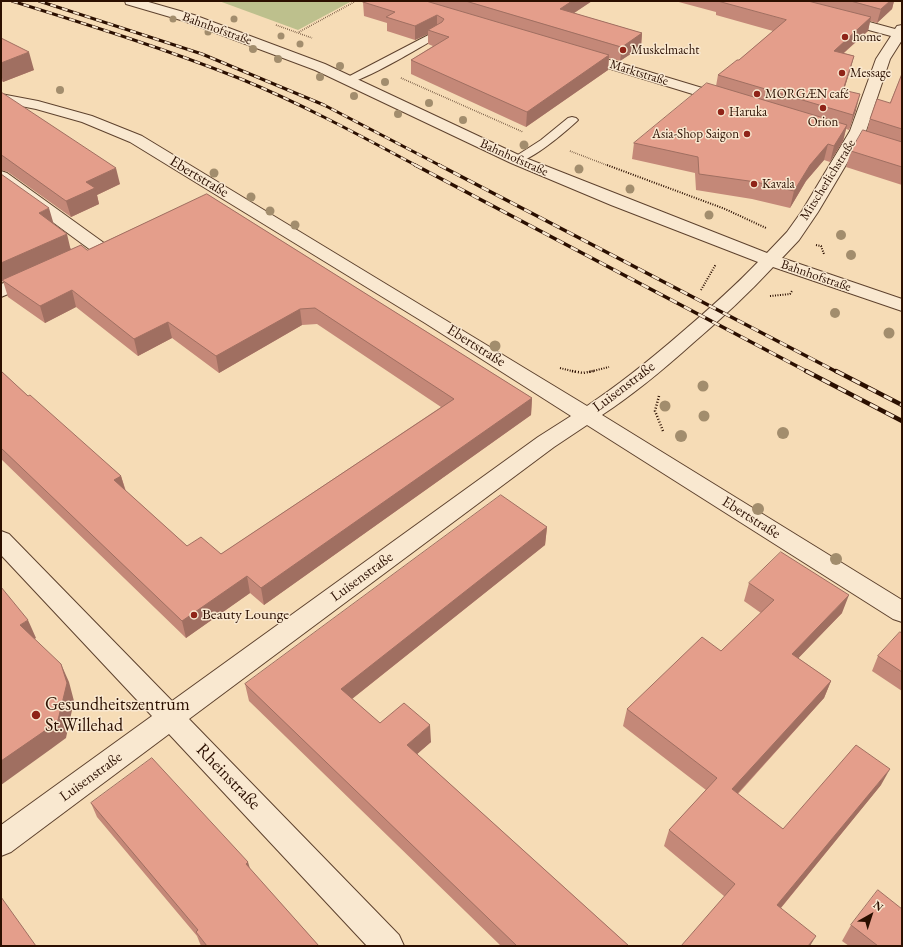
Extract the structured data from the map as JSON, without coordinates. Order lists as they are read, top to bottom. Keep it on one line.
{"streets":{"street":["Bahnhofstraße","Marktstraße","Ebertstraße","Mitscherlichstraße","Luisenstraße","Rheinstraße"]},"crossings":[["Bahnhofstraße","Mitscherlichstraße"],["Ebertstraße","Luisenstraße"],["Mitscherlichstraße","Luisenstraße"],["Luisenstraße","Rheinstraße"]],"places":["home","Muskelmacht","Message","MORGÆN café","Orion","Haruka","Asia-Shop Saigon","Kavala","Beauty Lounge","Gesundheitszentrum St.Willehad"],"north":"top right"}
